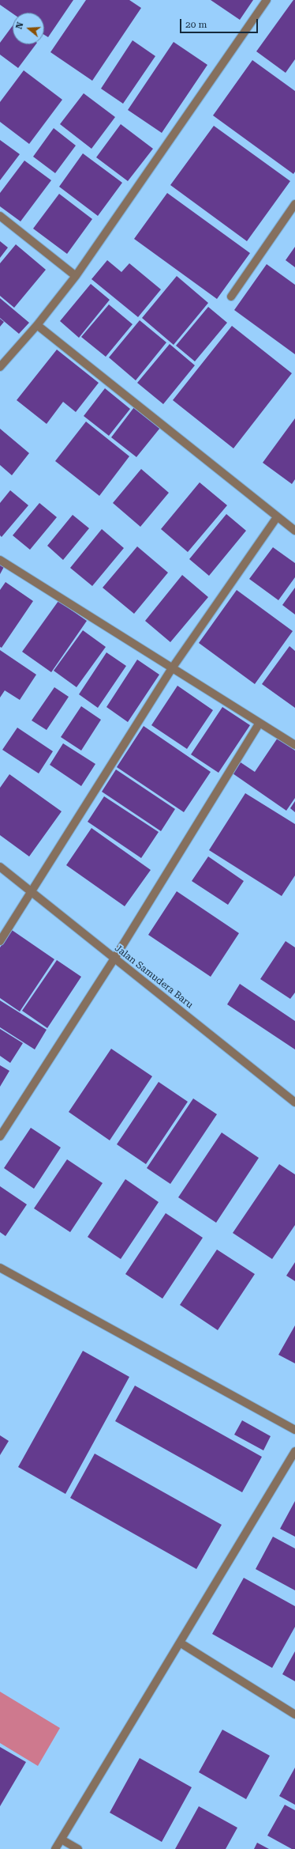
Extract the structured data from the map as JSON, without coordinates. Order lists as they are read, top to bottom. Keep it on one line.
{"streets":{"street":["Jalan Samudera Baru"]},"scale_bar":"20 m","north":"left"}
